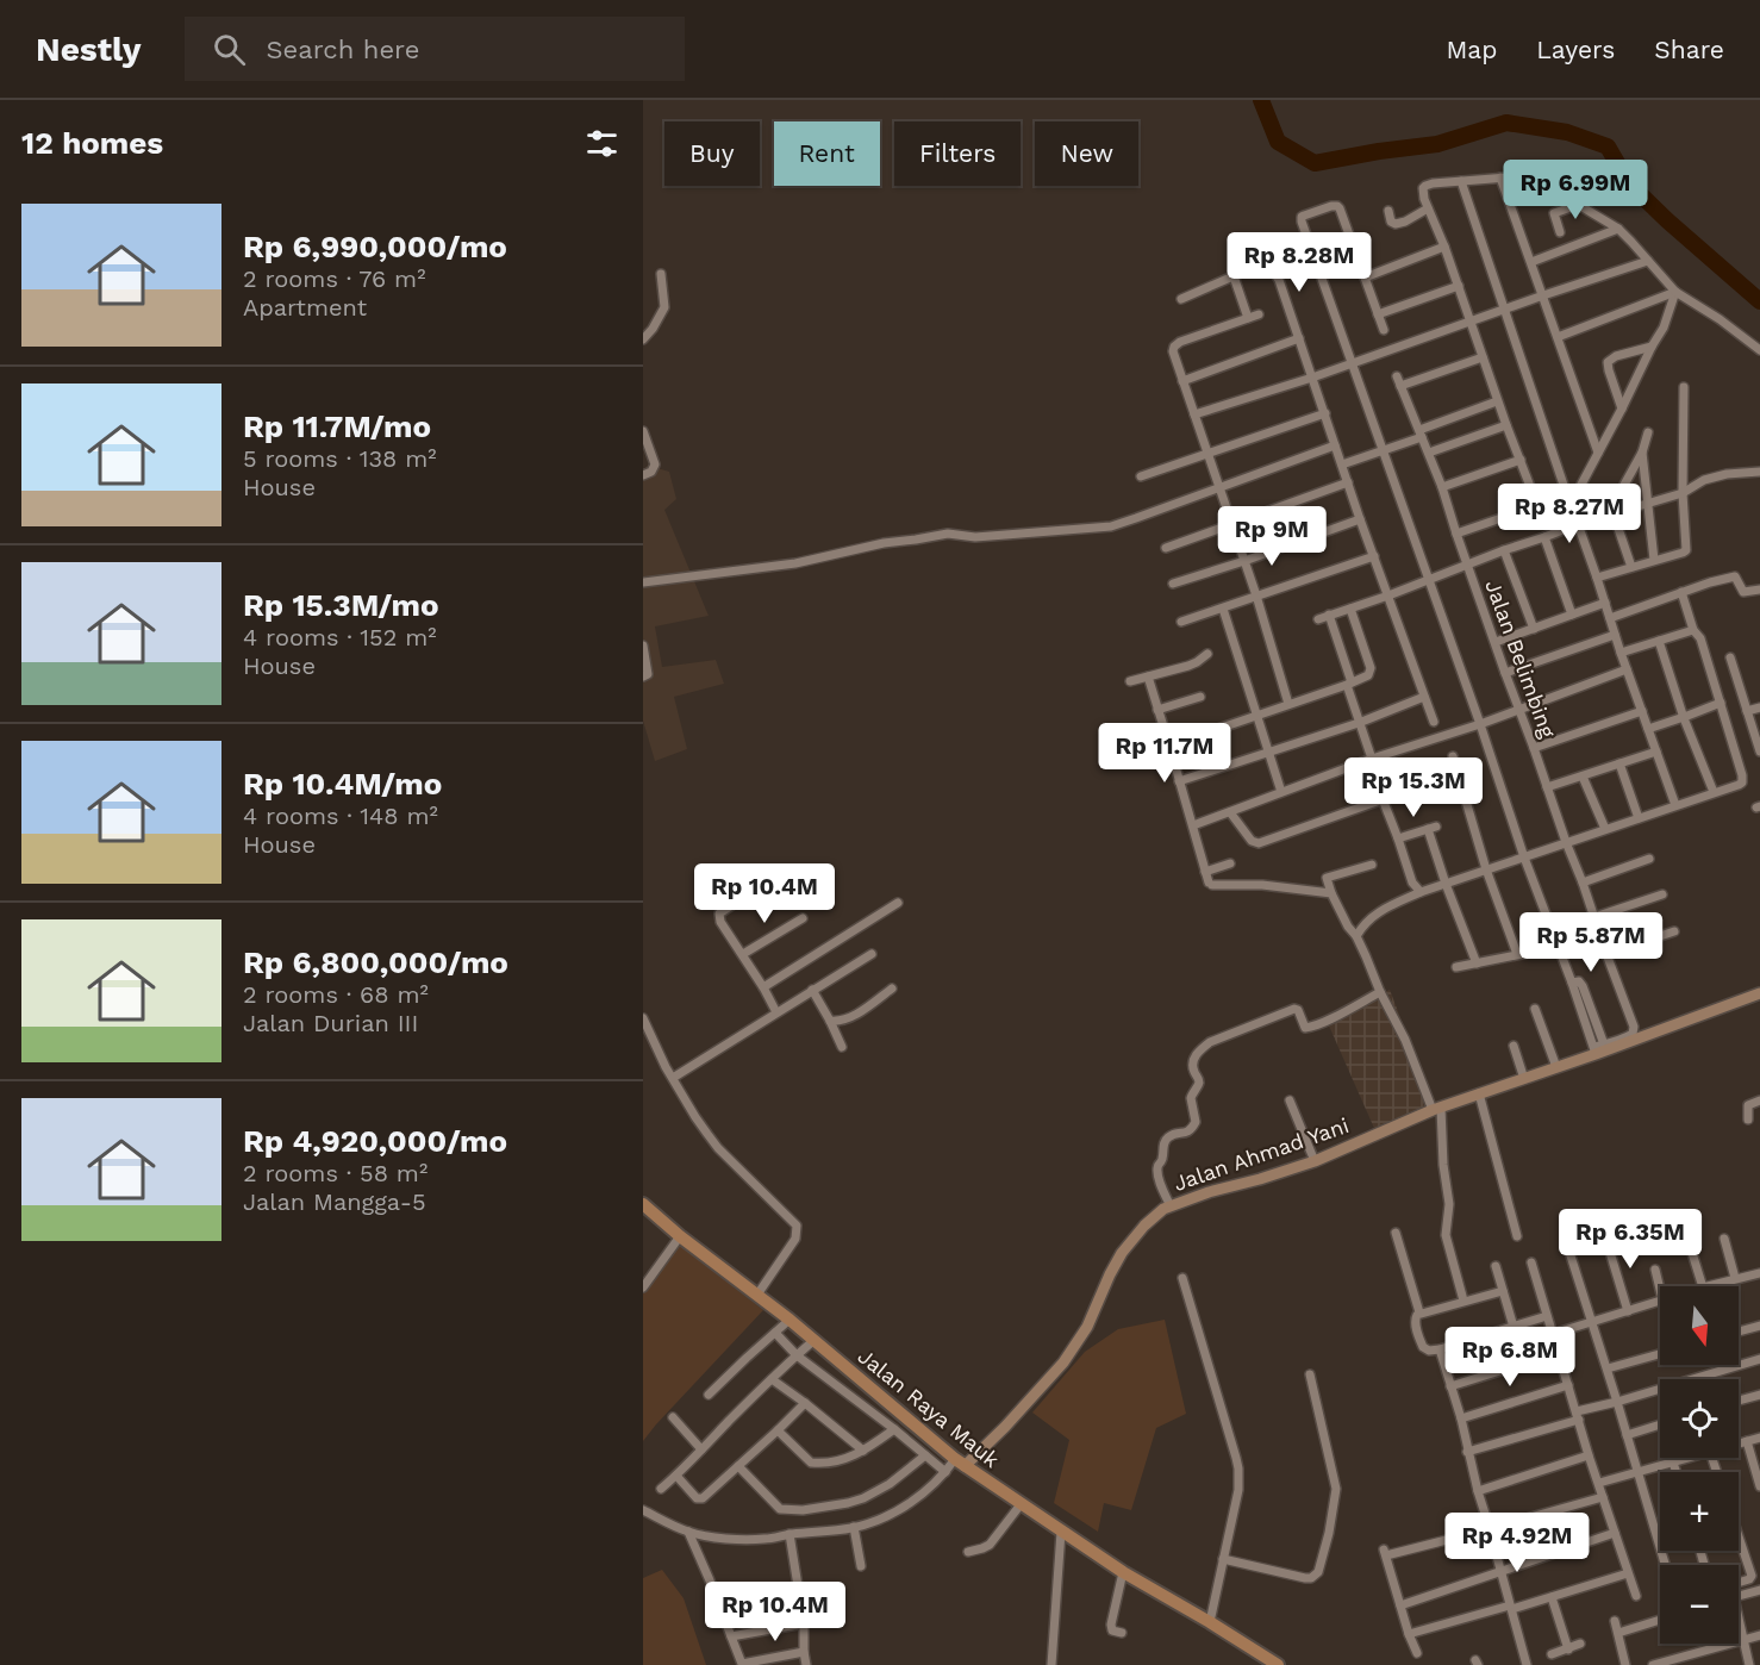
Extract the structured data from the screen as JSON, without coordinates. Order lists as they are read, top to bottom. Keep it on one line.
{"streets":{"main road":["Jalan Raya Mauk"],"street":["Jalan Belimbing","Jalan Ahmad Yani"]},"crossings":[["Jalan Ahmad Yani","Jalan Raya Mauk"]],"north":"bottom","page":{"header":"Nestly","search":"Search here","nav":["Map","Layers","Share"],"heading":"12 homes","chip":["Buy","Rent","Filters","New"],"price":["Rp 6.99M","Rp 8.28M","Rp 8.27M","Rp 9M","Rp 11.7M","Rp 15.3M","Rp 10.4M","Rp 5.87M","Rp 6.35M","Rp 6.8M","Rp 4.92M","Rp 10.4M"],"list":[{"name":"Rp 6,990,000/mo","note":"2 rooms · 76 m² · Apartment"},{"name":"Rp 11.7M/mo","note":"5 rooms · 138 m² · House"},{"name":"Rp 15.3M/mo","note":"4 rooms · 152 m² · House"},{"name":"Rp 10.4M/mo","note":"4 rooms · 148 m² · House"},{"name":"Rp 6,800,000/mo","note":"2 rooms · 68 m² · Jalan Durian III"},{"name":"Rp 4,920,000/mo","note":"2 rooms · 58 m² · Jalan Mangga-5"}],"map_buttons":["+","−"]}}
